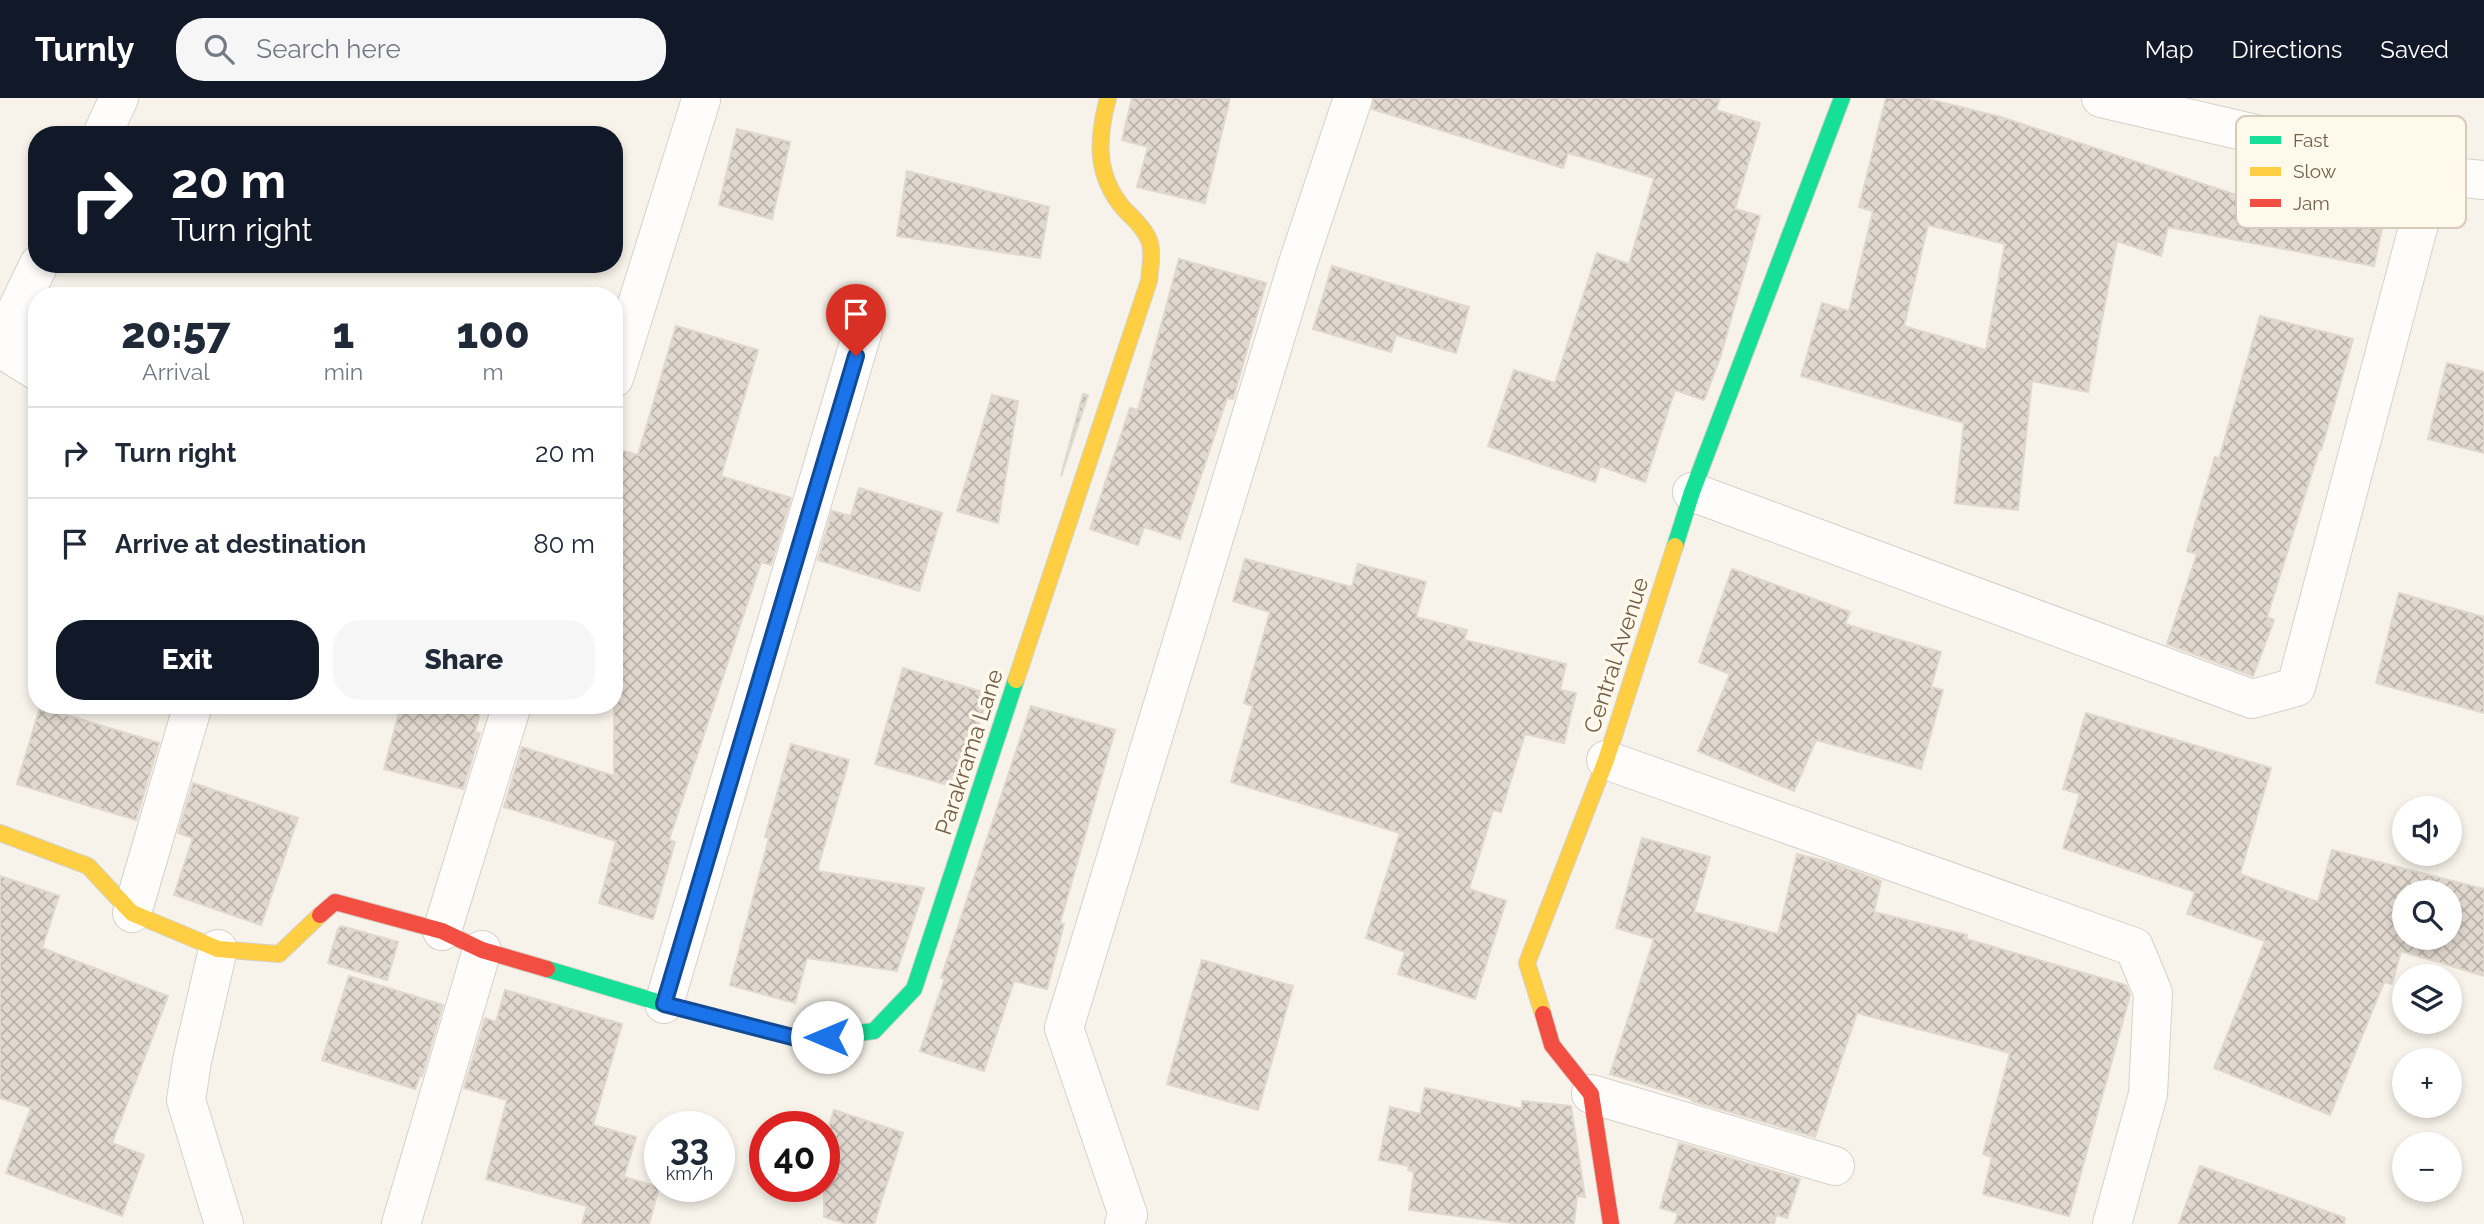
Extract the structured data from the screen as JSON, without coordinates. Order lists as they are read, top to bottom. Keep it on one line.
{"streets":{"street":["Central Avenue","Parakrama Lane"]},"legend":["Fast","Slow","Jam"],"page":{"header":"Turnly","search":"Search here","nav":["Map","Directions","Saved"],"turn":["20 m","Turn right"],"eta":["20:57","Arrival","1","min","100","m"],"list":[{"name":"Turn right","value":"20 m"},{"name":"Arrive at destination","value":"80 m"}],"buttons":["Exit","Share"],"map_buttons":["+","−"],"speed":"33 km/h","limit":"40"}}
